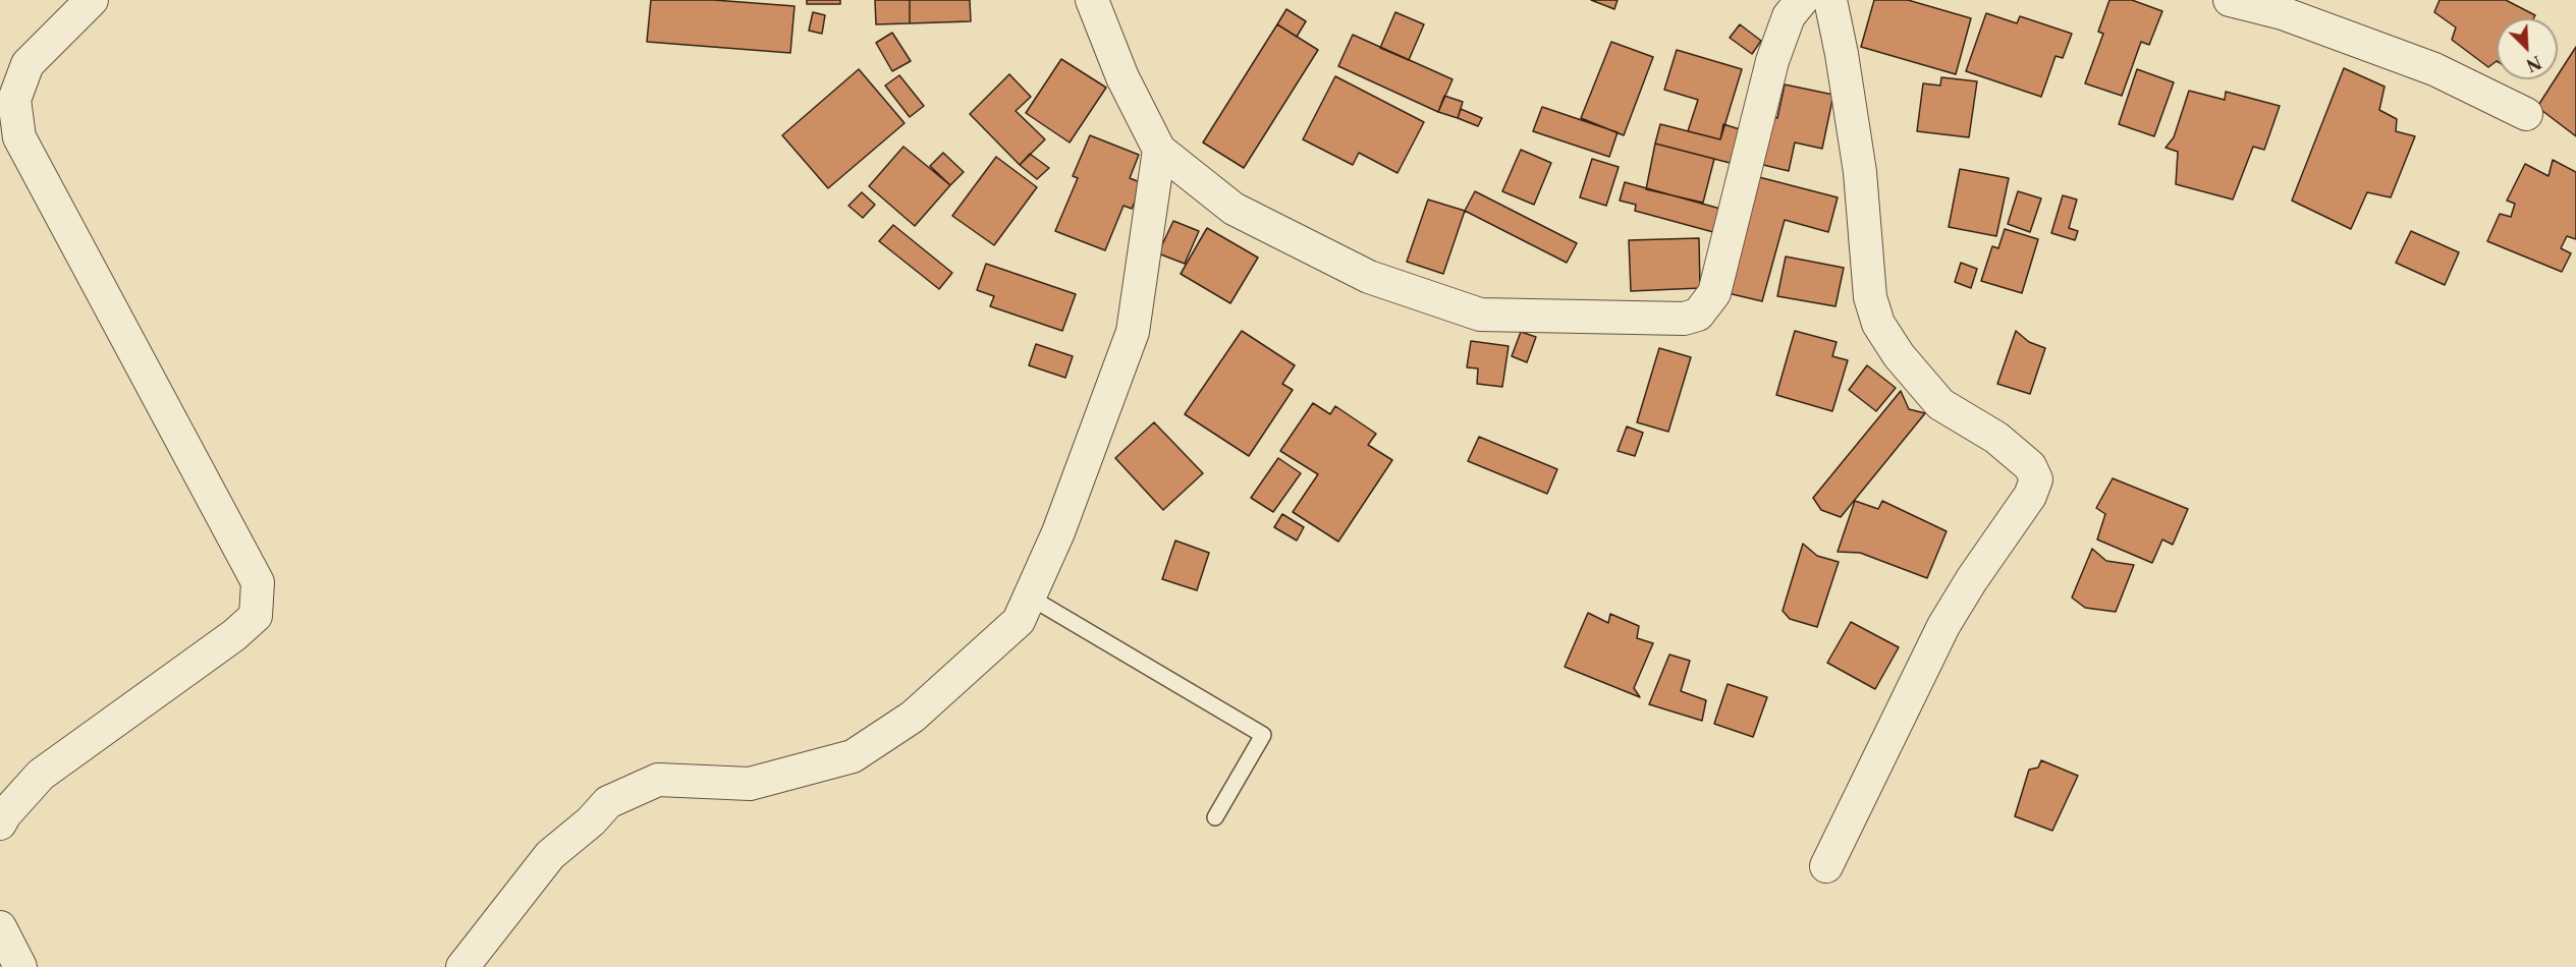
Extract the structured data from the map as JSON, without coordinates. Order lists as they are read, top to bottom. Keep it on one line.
{"north":"bottom right"}
